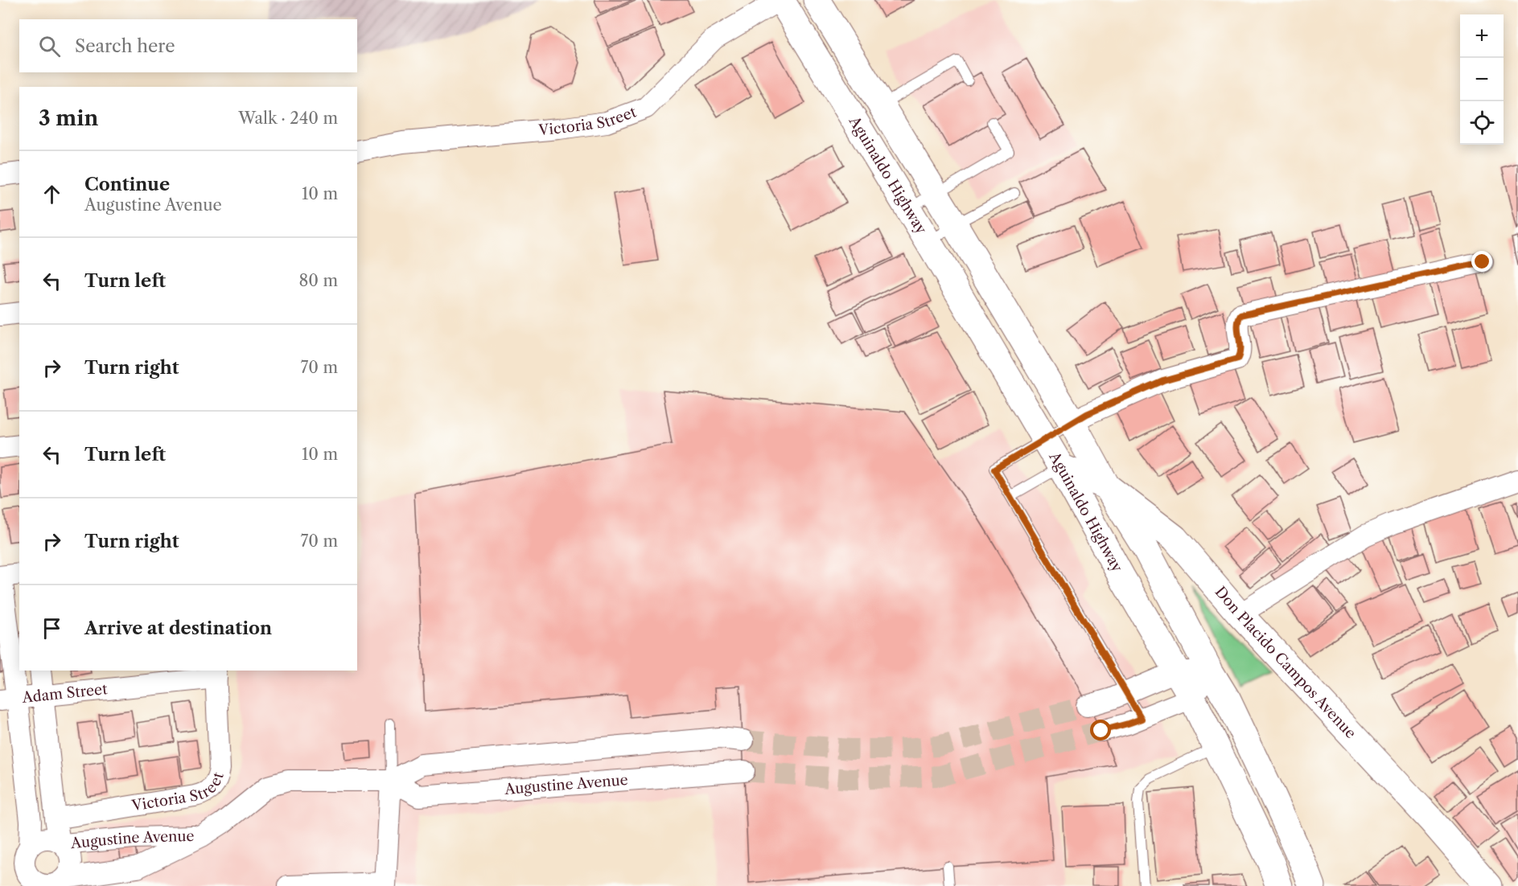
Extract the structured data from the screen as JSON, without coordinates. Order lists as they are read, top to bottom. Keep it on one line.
{"streets":{"main road":["Aguinaldo Highway","Don Placido Campos Avenue"],"street":["Victoria Street","Adam Street","Augustine Avenue"]},"crossings":[["Victoria Street","Aguinaldo Highway"],["Victoria Street","Adam Street"],["Aguinaldo Highway","Don Placido Campos Avenue"]],"page":{"map_buttons":["+","−"],"search":"Search here","heading":["3 min","Walk · 240 m"],"list":[["Continue","Augustine Avenue","10 m"],["Turn left","80 m"],["Turn right","70 m"],["Turn left","10 m"],["Turn right","70 m"],"Arrive at destination"]}}
